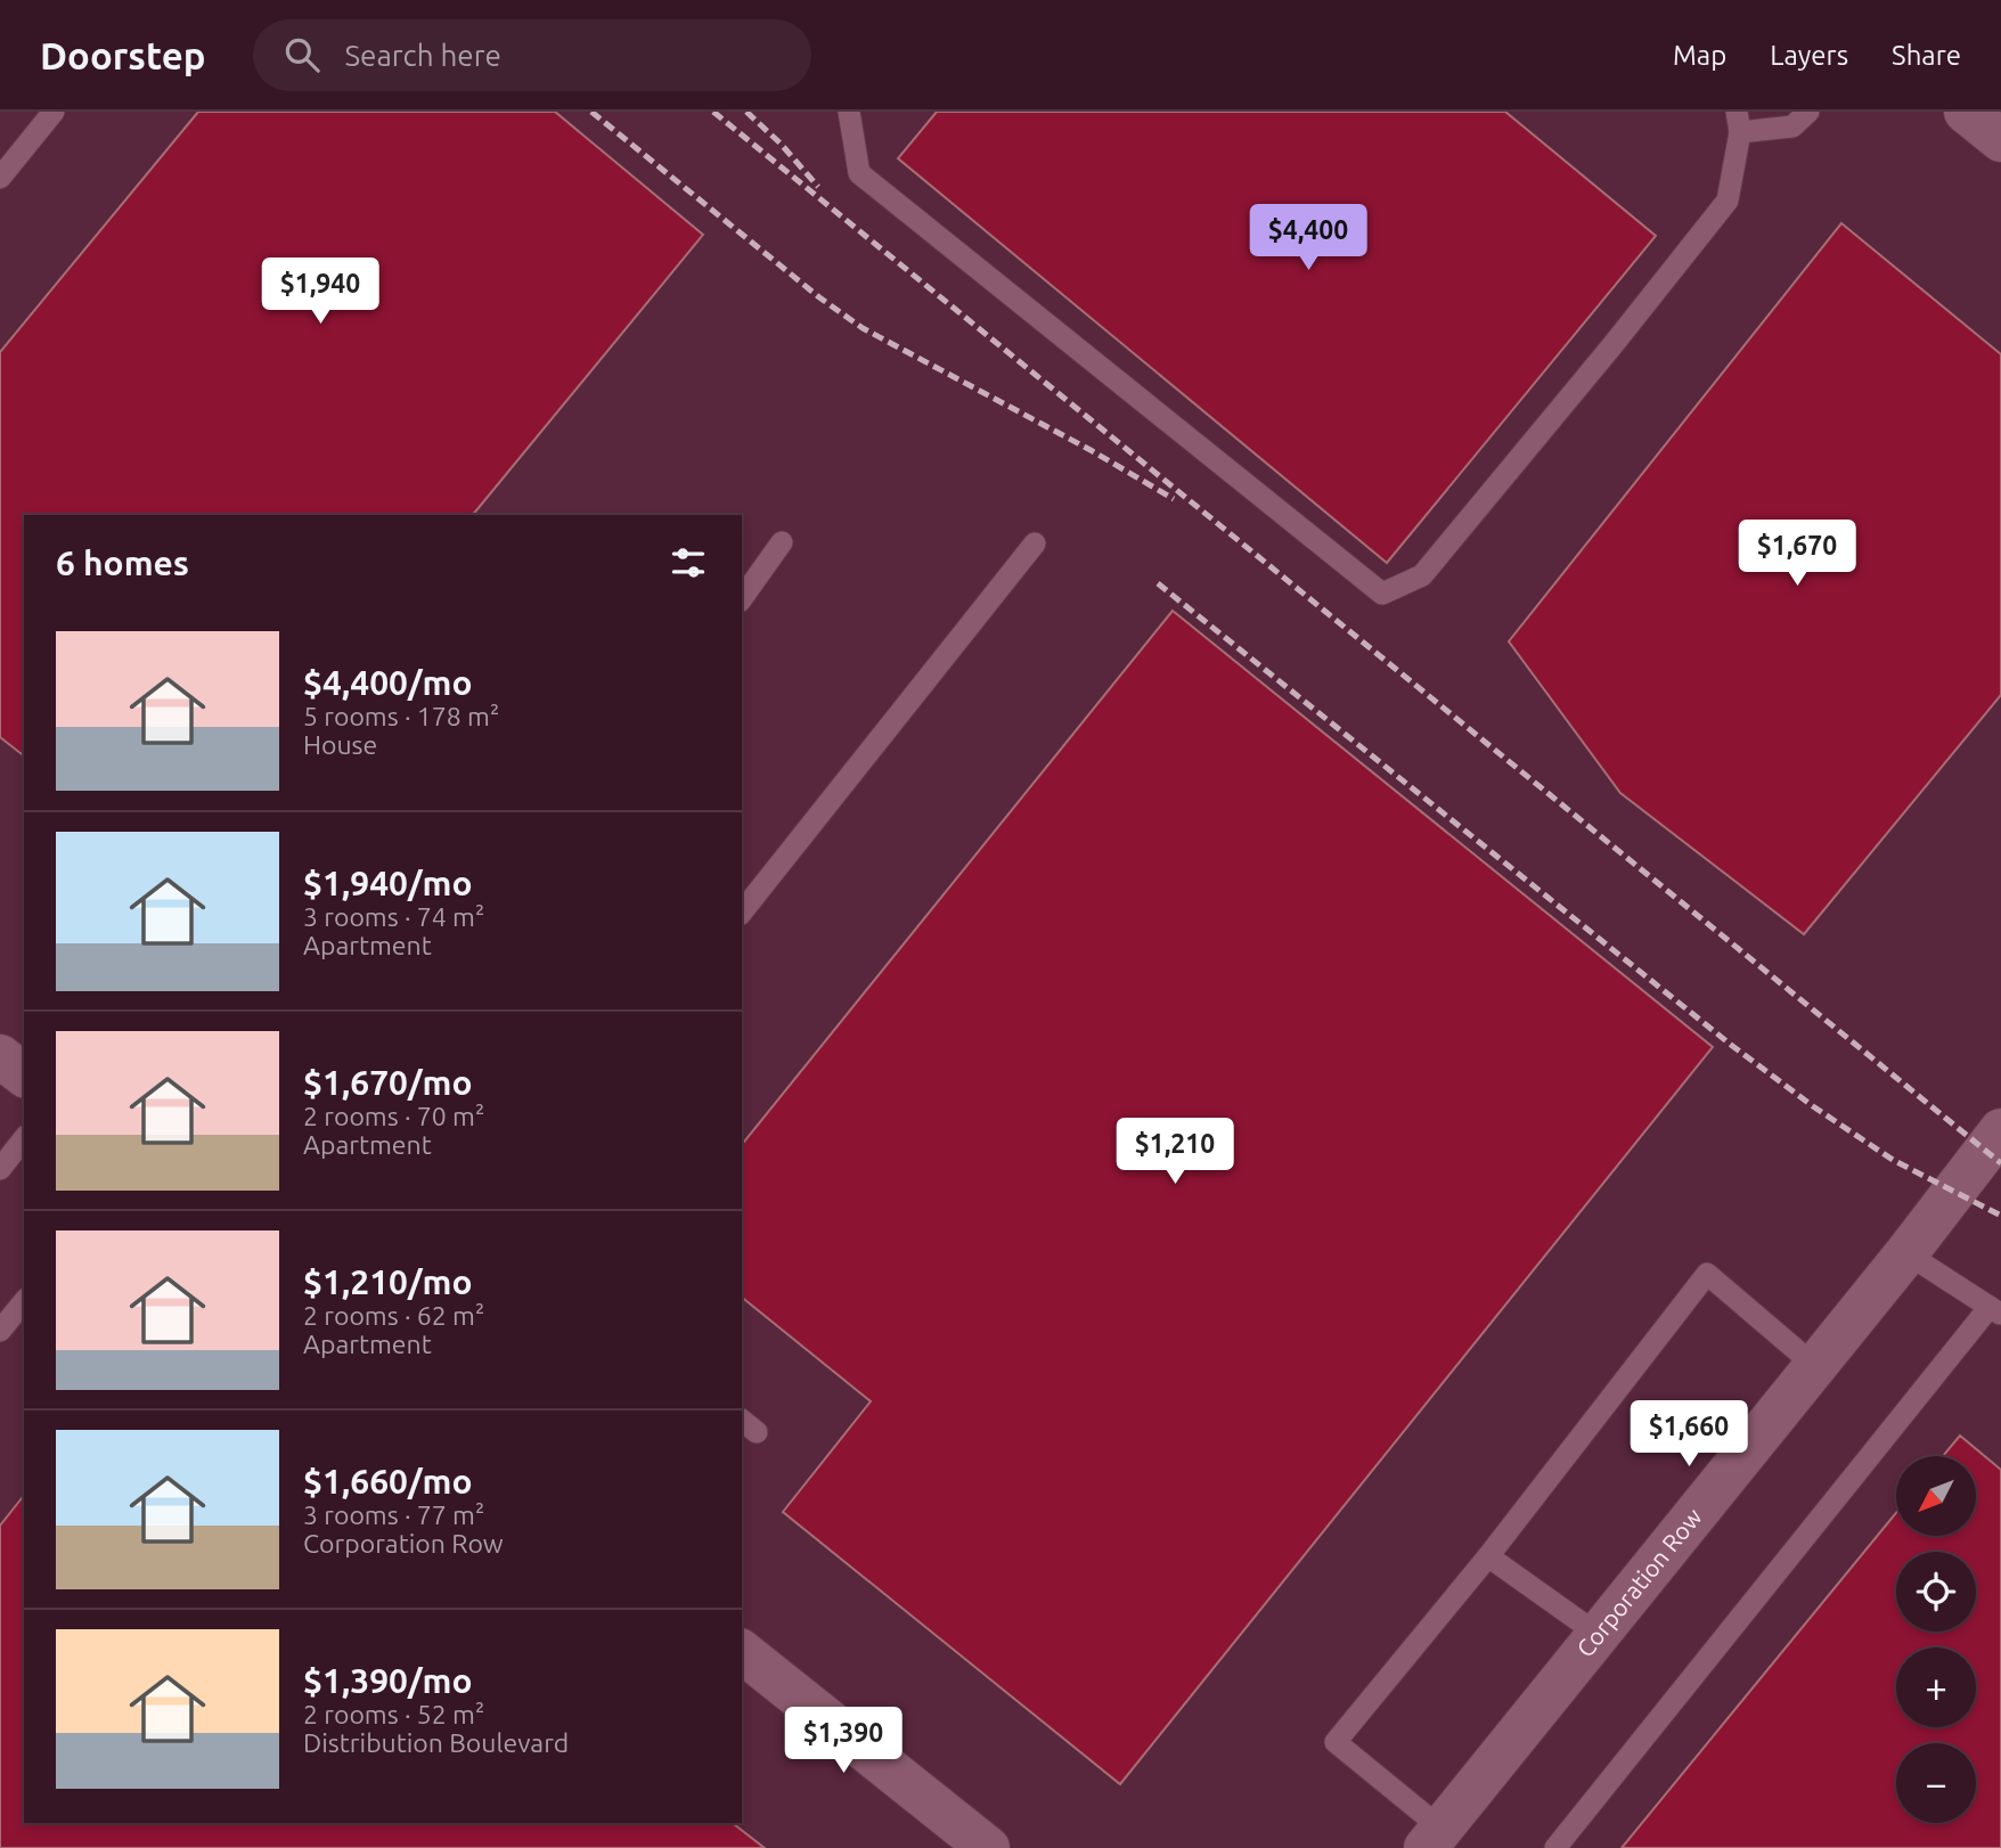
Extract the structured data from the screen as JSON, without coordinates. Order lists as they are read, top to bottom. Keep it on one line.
{"streets":{"street":["Corporation Row"]},"north":"bottom left","page":{"header":"Doorstep","search":"Search here","nav":["Map","Layers","Share"],"price":["$4,400","$1,940","$1,670","$1,210","$1,660","$1,390"],"heading":"6 homes","list":[{"name":"$4,400/mo","note":"5 rooms · 178 m² · House"},{"name":"$1,940/mo","note":"3 rooms · 74 m² · Apartment"},{"name":"$1,670/mo","note":"2 rooms · 70 m² · Apartment"},{"name":"$1,210/mo","note":"2 rooms · 62 m² · Apartment"},{"name":"$1,660/mo","note":"3 rooms · 77 m² · Corporation Row"},{"name":"$1,390/mo","note":"2 rooms · 52 m² · Distribution Boulevard"}],"map_buttons":["+","−"]}}
